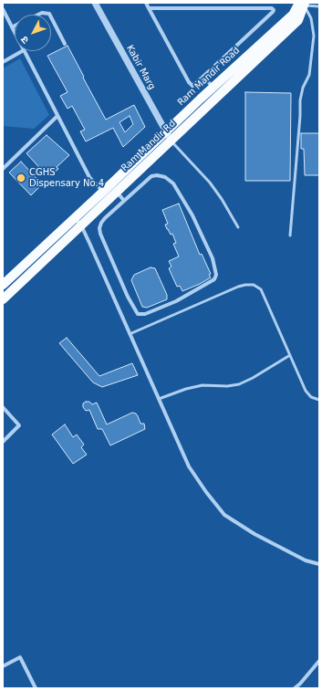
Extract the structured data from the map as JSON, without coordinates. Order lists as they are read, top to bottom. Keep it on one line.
{"streets":{"main road":["Ram Mandir Road","Ram Mandir Rd"],"street":["Kabir Marg"]},"crossings":[["Kabir Marg","Ram Mandir Road"],["Kabir Marg","Ram Mandir Rd"],["Ram Mandir Road","Ram Mandir Rd"]],"places":["CGHS Dispensary No.4"],"north":"bottom left"}
